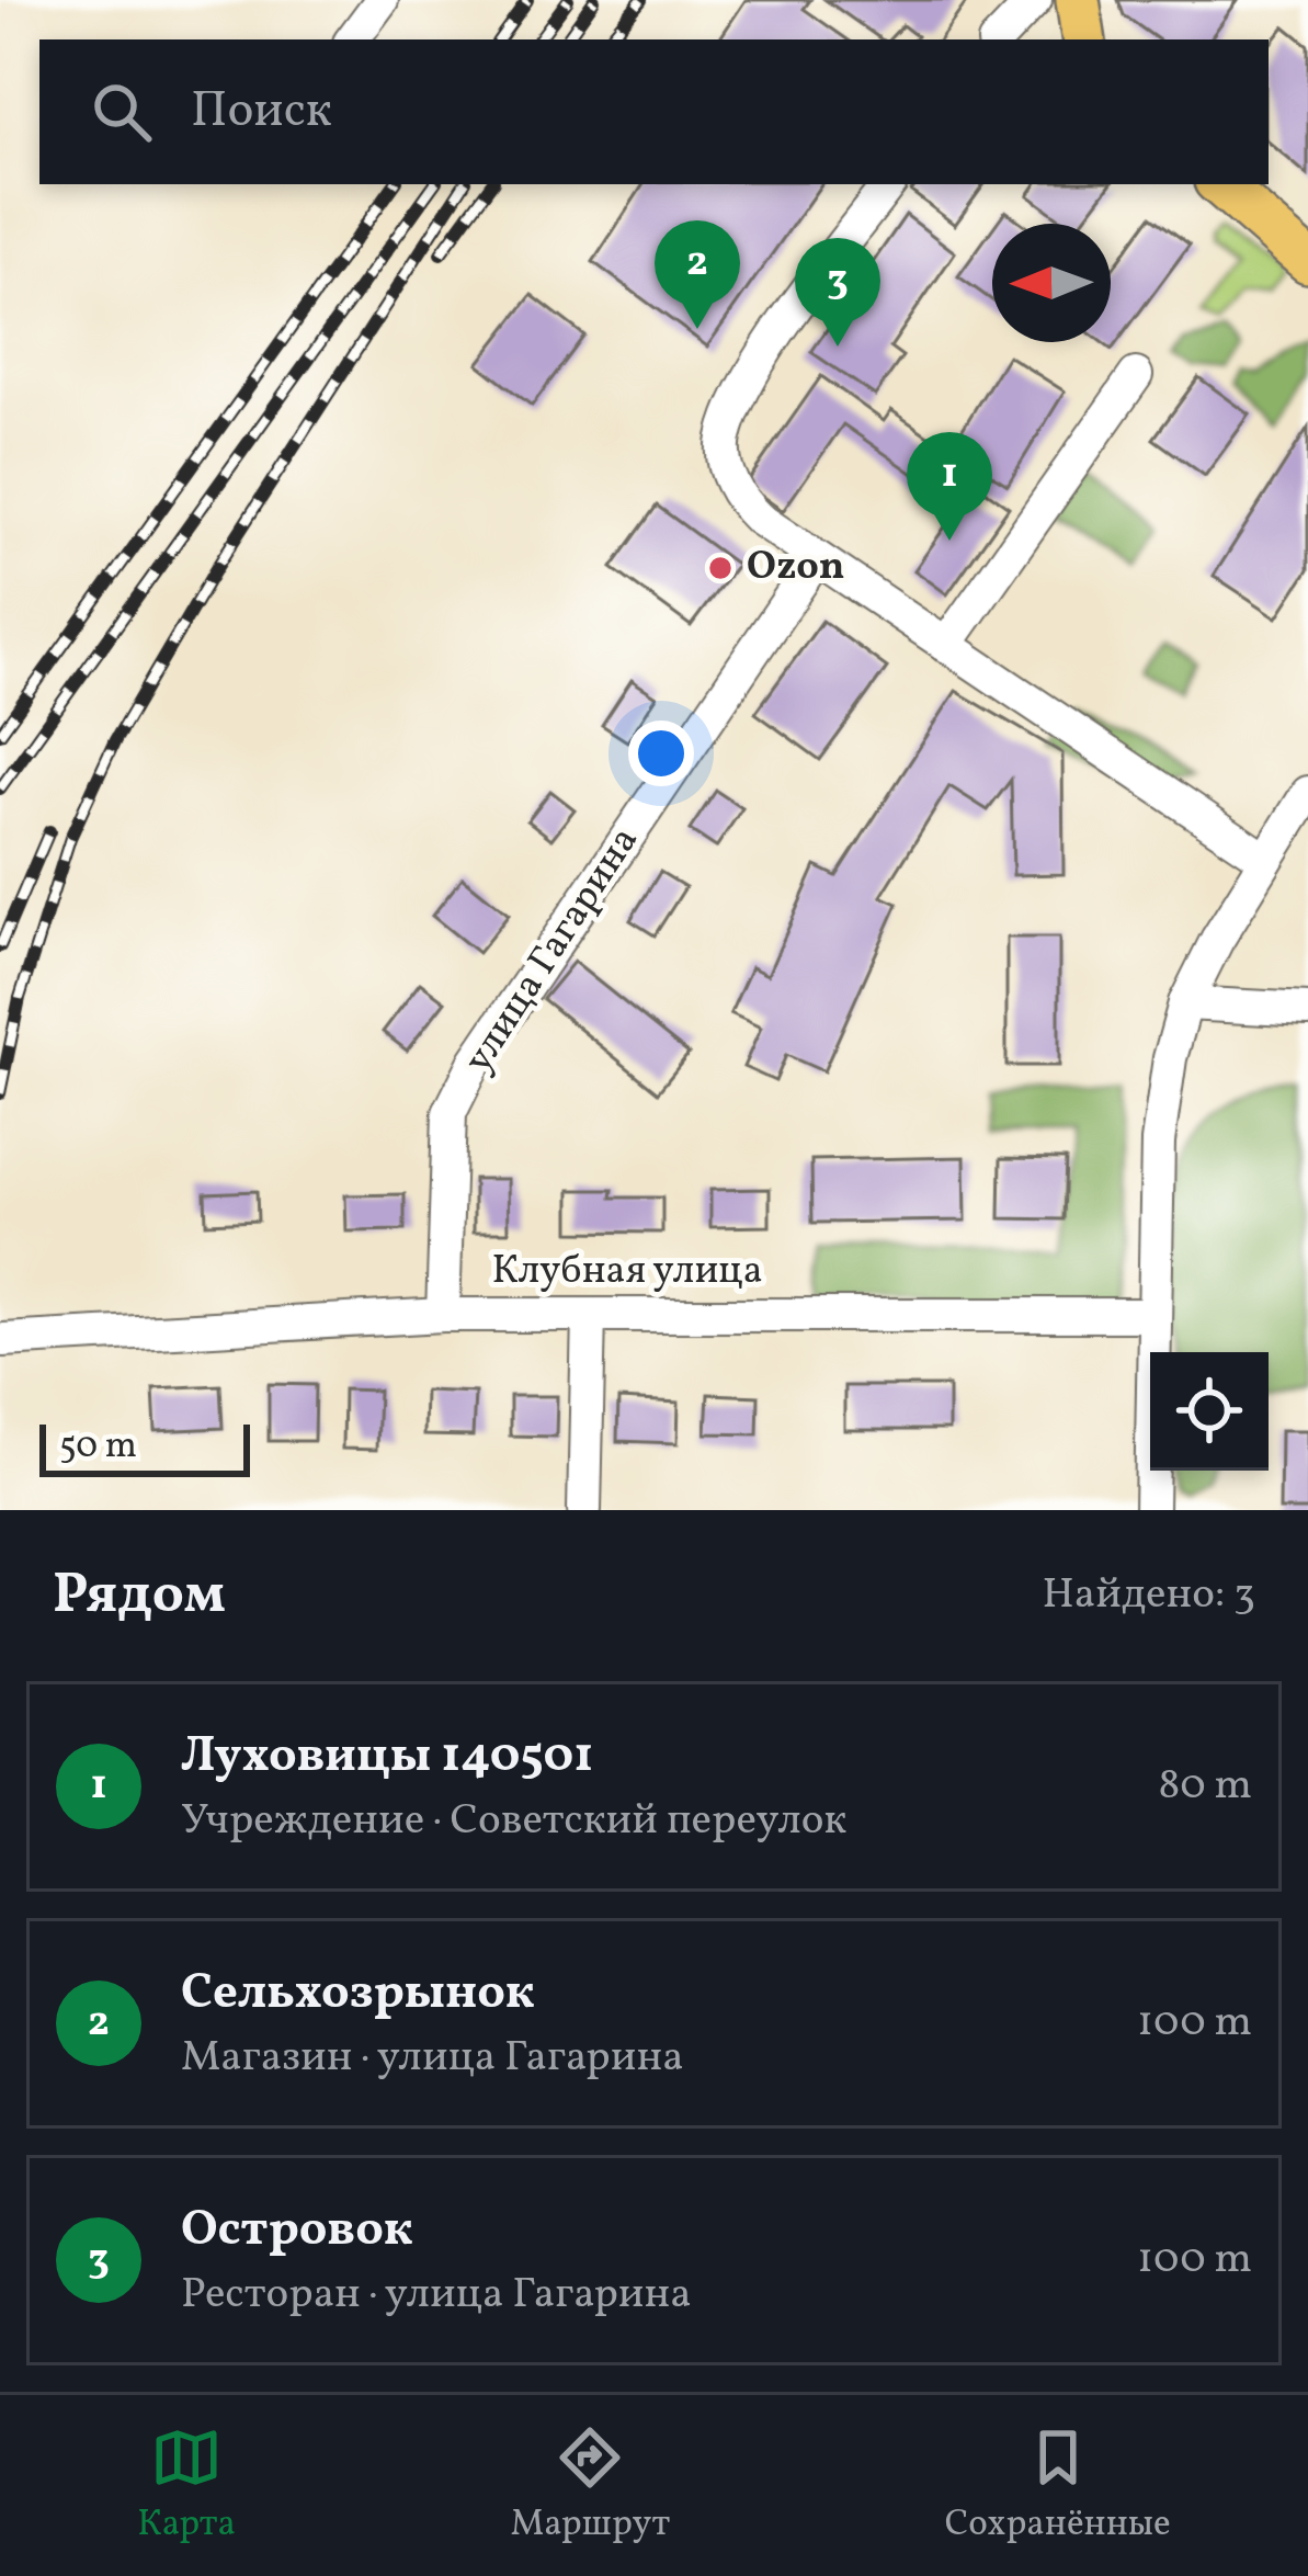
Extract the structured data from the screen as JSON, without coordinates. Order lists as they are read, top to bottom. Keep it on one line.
{"streets":{"street":["улица Гагарина","Клубная улица"]},"crossings":[["улица Гагарина","Клубная улица"]],"places":["Ozon"],"scale_bar":"50 m","north":"left","page":{"search":"Поиск","pins":["2","3","1"],"scale":"50 m","heading":["Рядом","Найдено: 3"],"list":[{"mark":"1","name":"Луховицы 140501","note":"Учреждение · Советский переулок","value":"80 m"},{"mark":"2","name":"Сельхозрынок","note":"Магазин · улица Гагарина","value":"100 m"},{"mark":"3","name":"Островок","note":"Ресторан · улица Гагарина","value":"100 m"}],"nav":["Карта","Маршрут","Сохранённые"]}}
